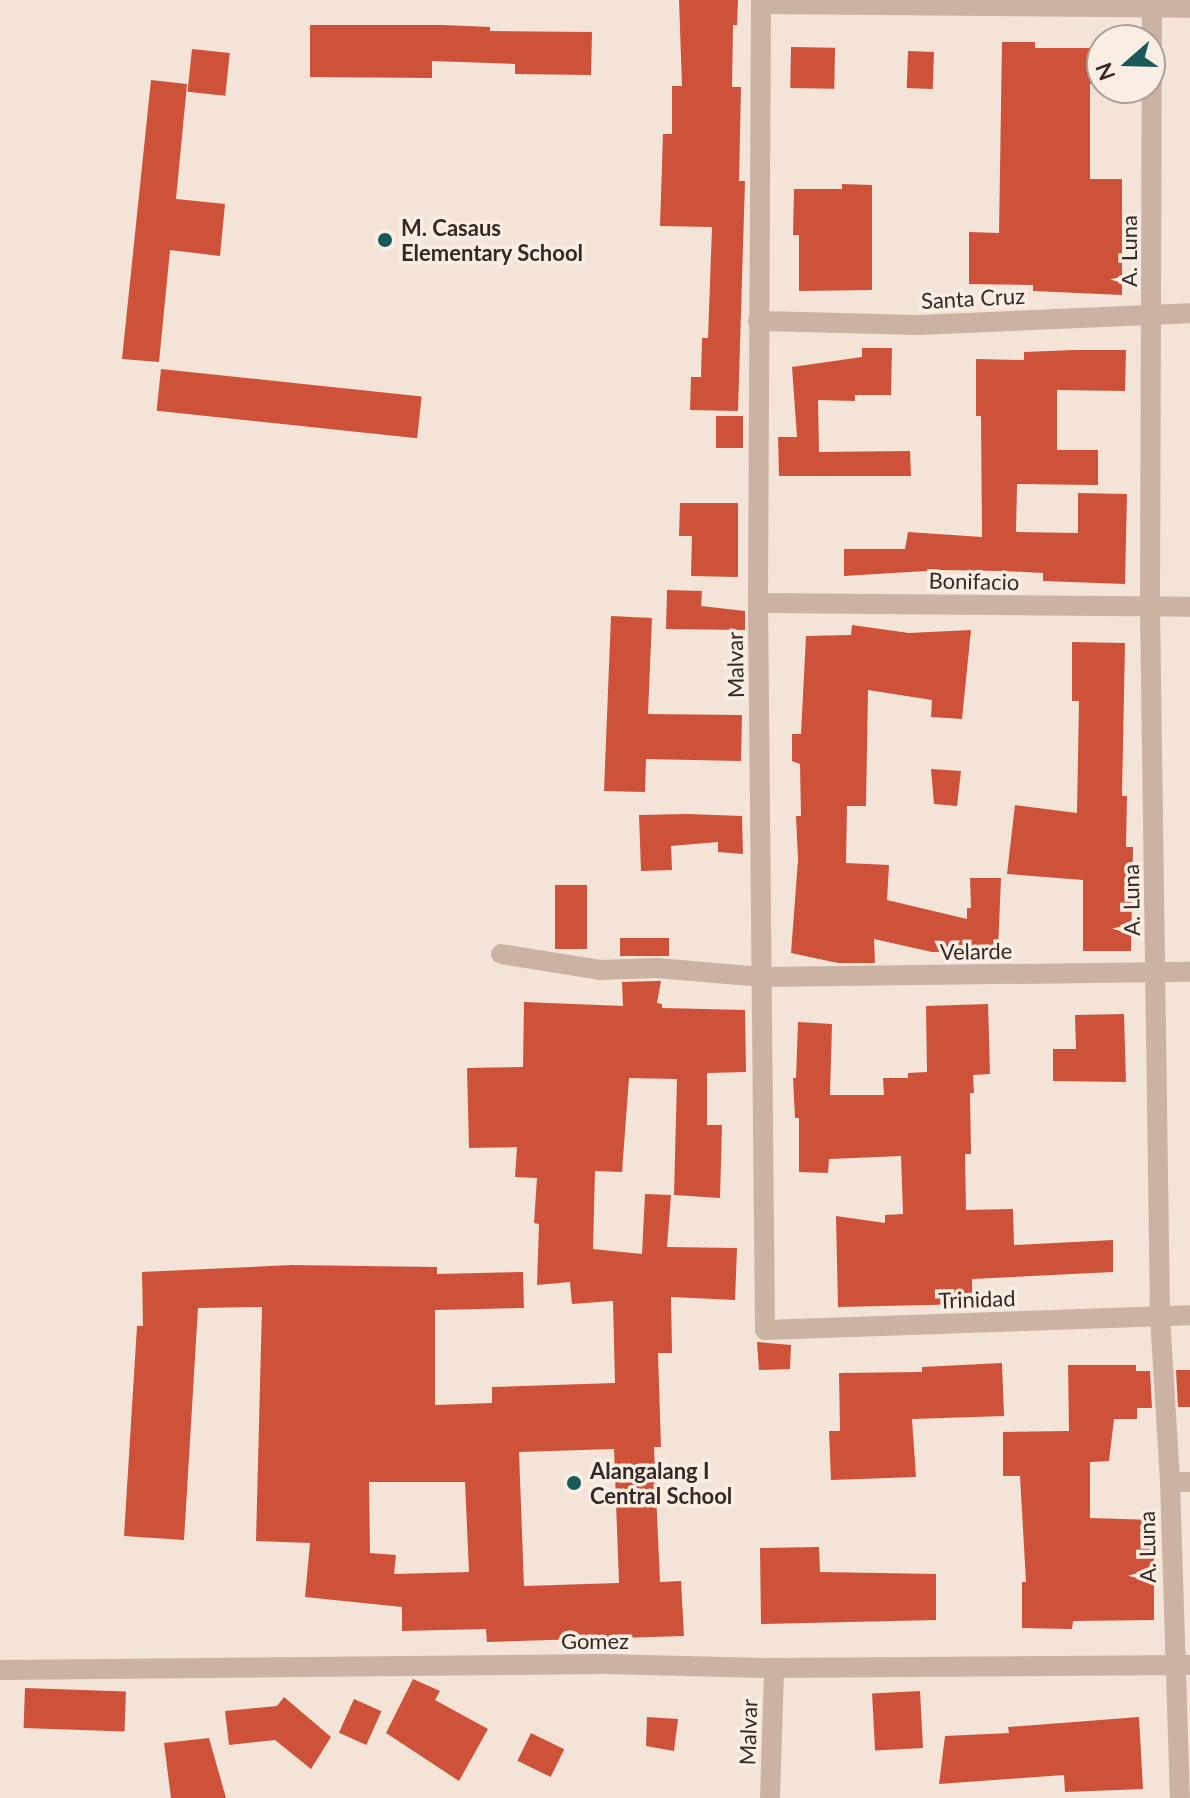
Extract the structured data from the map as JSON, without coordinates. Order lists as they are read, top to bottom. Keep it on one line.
{"streets":{"street":["A. Luna","Santa Cruz","Bonifacio","Malvar","Velarde","Trinidad","Gomez"]},"crossings":[["A. Luna","Santa Cruz"],["A. Luna","Bonifacio"],["A. Luna","Velarde"],["A. Luna","Trinidad"],["A. Luna","Gomez"],["Santa Cruz","Malvar"],["Bonifacio","Malvar"],["Malvar","Velarde"],["Malvar","Trinidad"],["Malvar","Gomez"]],"places":["M. Casaus Elementary School","Alangalang I Central School"],"north":"left"}
